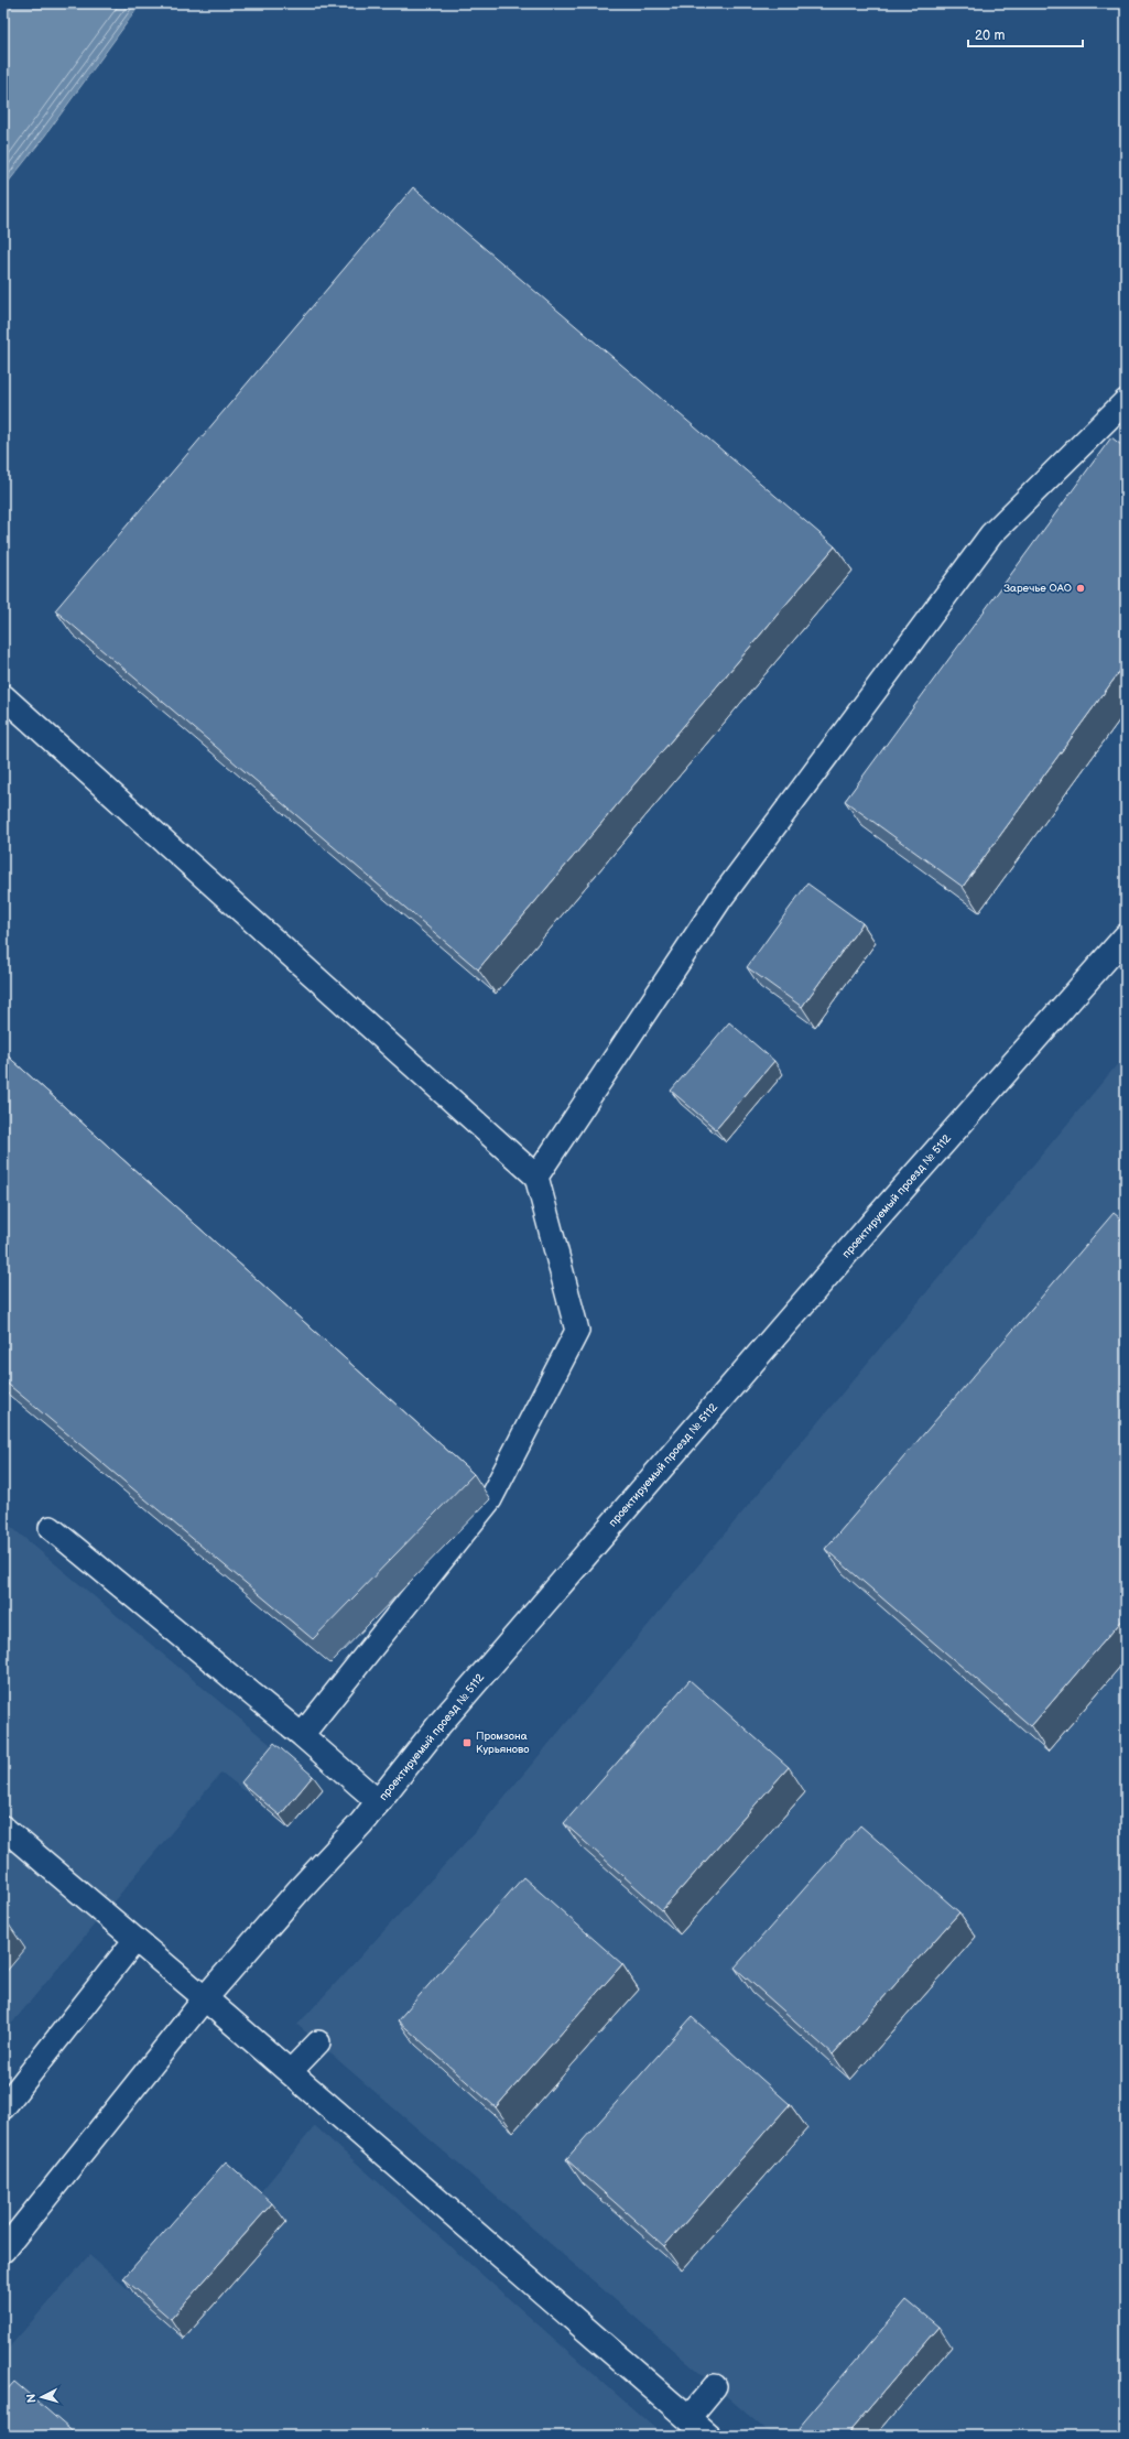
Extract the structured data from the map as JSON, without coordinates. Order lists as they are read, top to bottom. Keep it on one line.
{"streets":{"street":["проектируемый проезд № 5112"]},"places":{"other":["Заречье ОАО"],"transit":["Промзона Курьяново"]},"scale_bar":"20 m","north":"left"}
